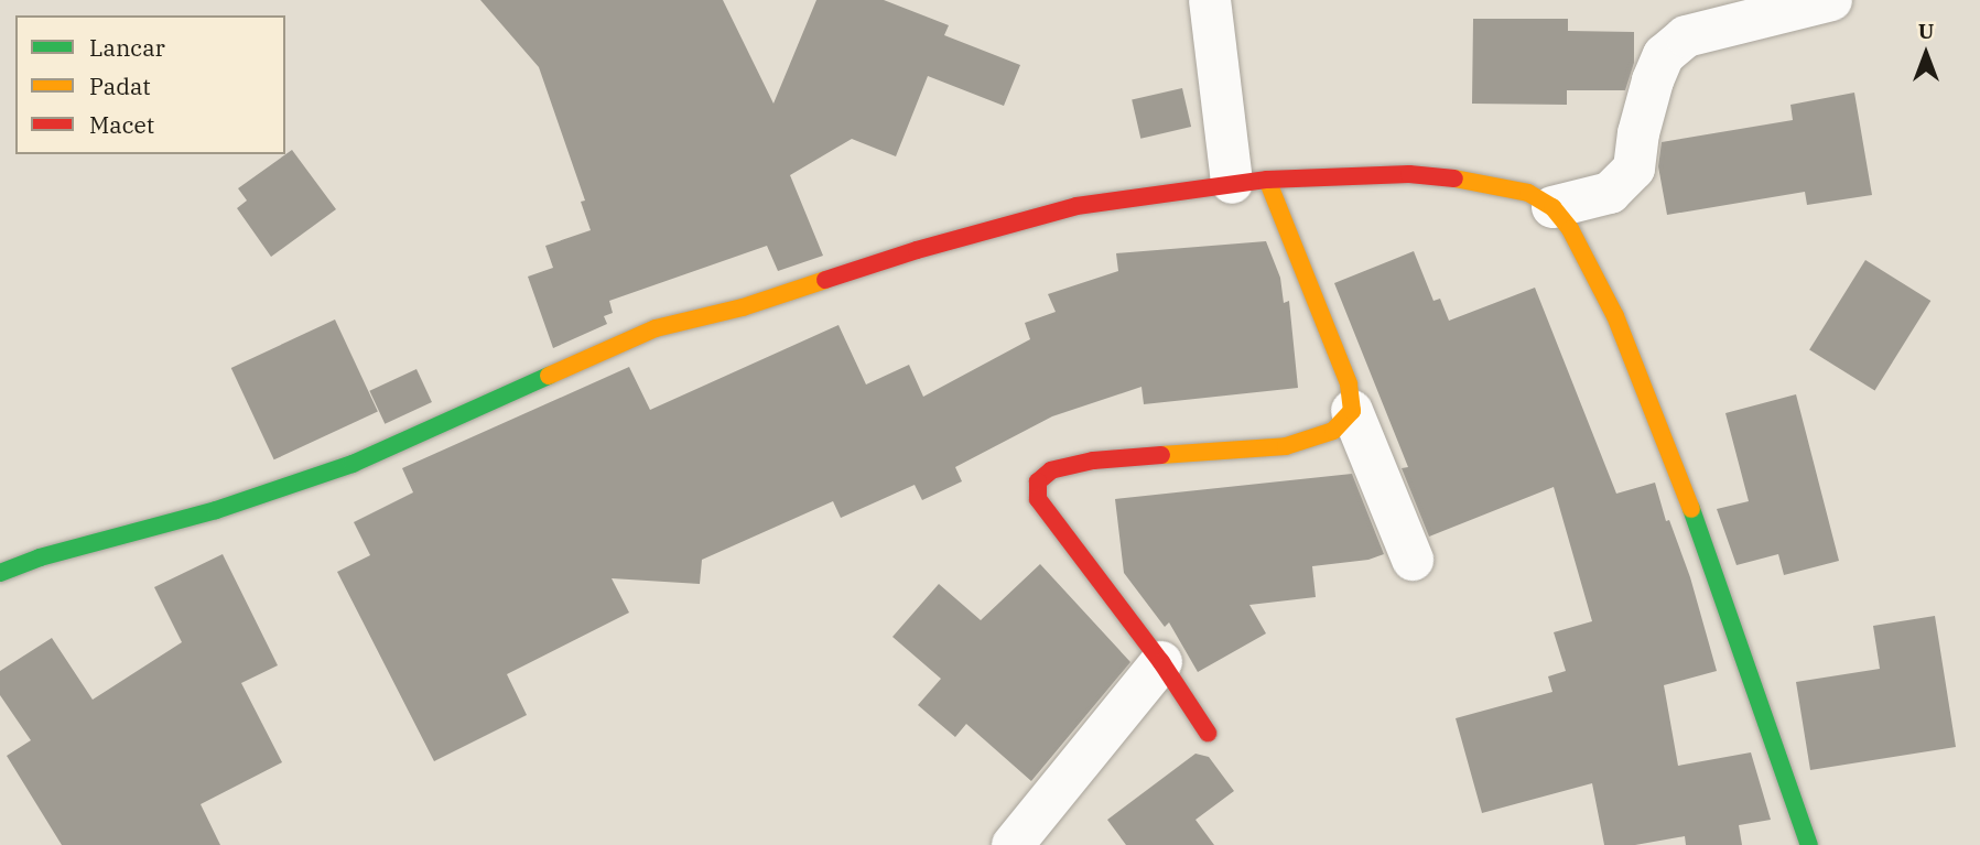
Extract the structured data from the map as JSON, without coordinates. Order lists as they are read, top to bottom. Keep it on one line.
{"legend":["Lancar","Padat","Macet"],"north":"top"}
